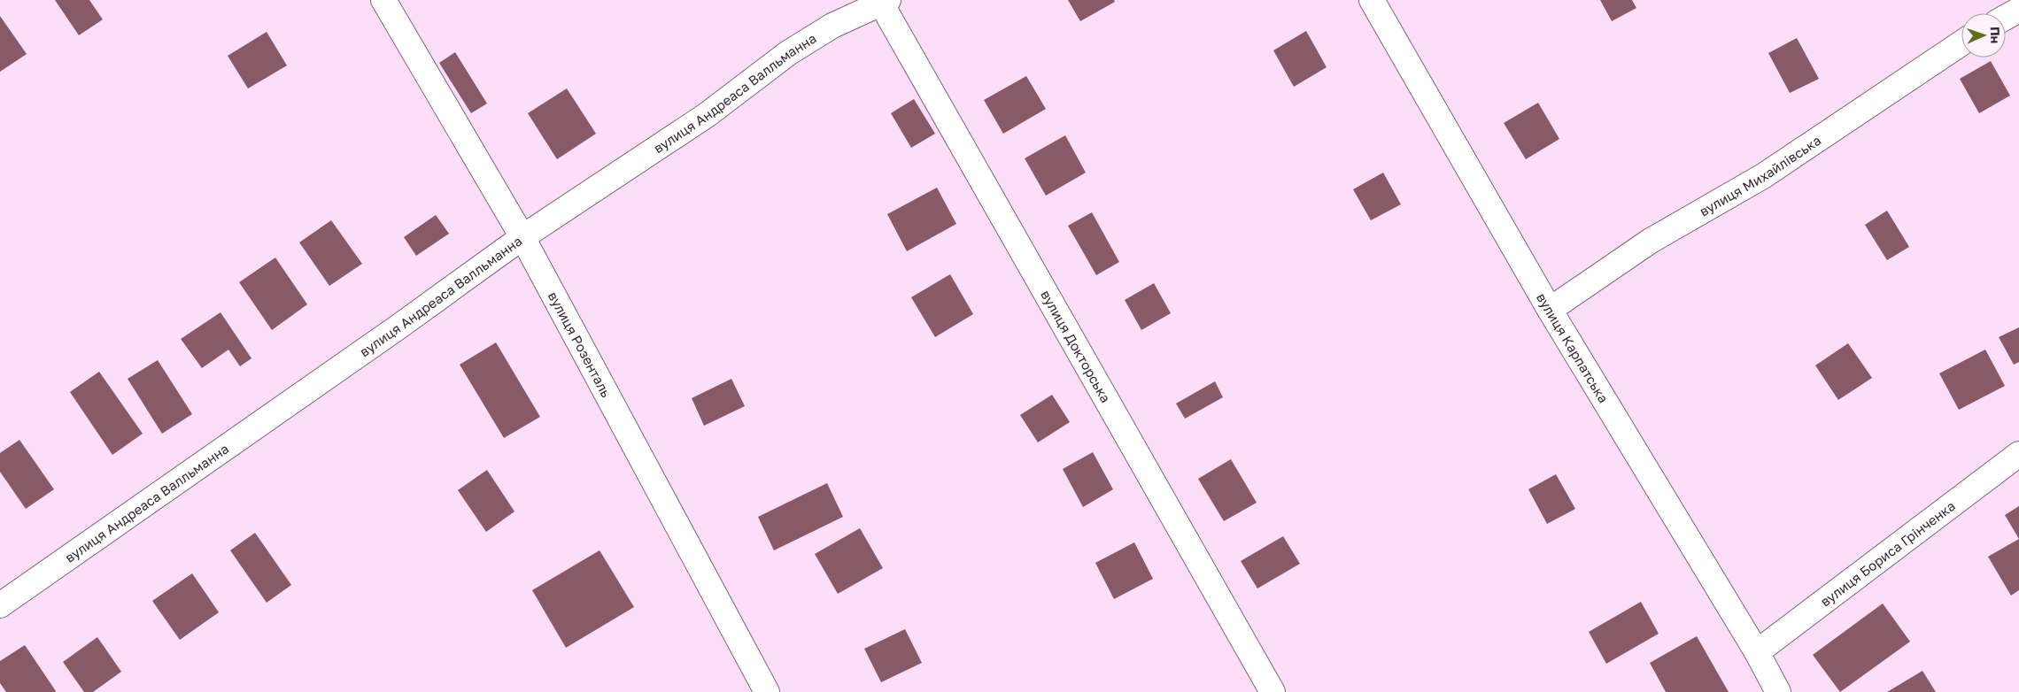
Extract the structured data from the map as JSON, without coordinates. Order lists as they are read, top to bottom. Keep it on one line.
{"streets":{"street":["вулиця Андреаса Валльманна","вулиця Михайлівська","вулиця Розенталь","вулиця Докторська","вулиця Карпатська","вулиця Бориса Грінченка"]},"crossings":[["вулиця Андреаса Валльманна","вулиця Розенталь"],["вулиця Андреаса Валльманна","вулиця Докторська"],["вулиця Михайлівська","вулиця Карпатська"],["вулиця Карпатська","вулиця Бориса Грінченка"]],"north":"right"}
